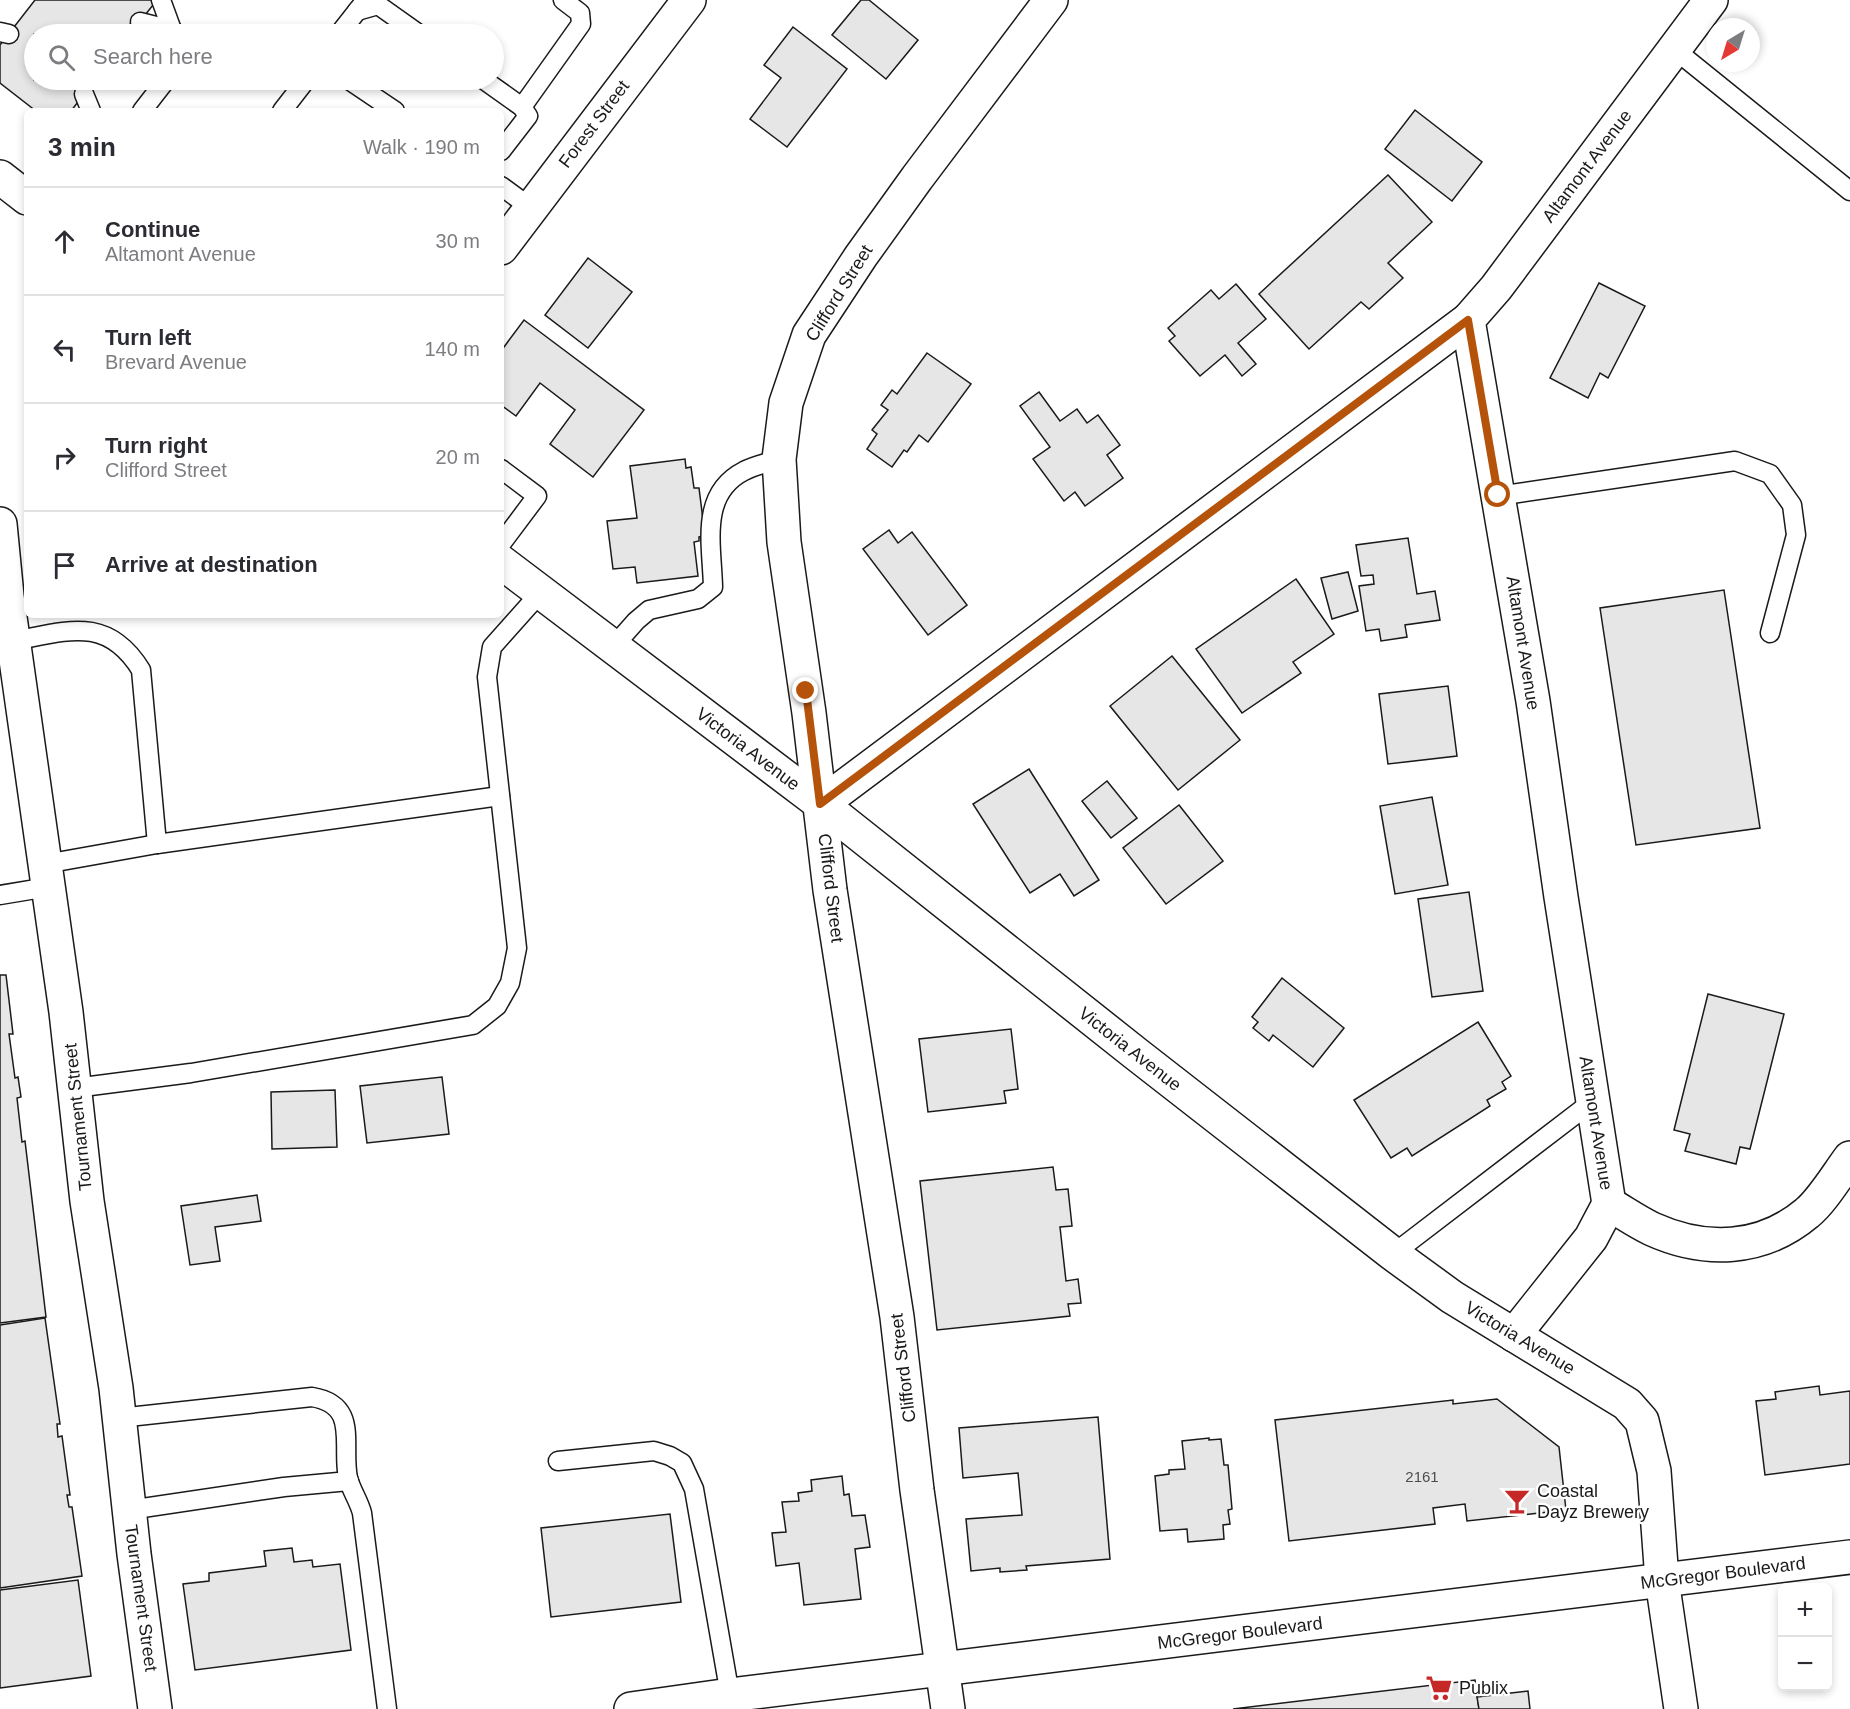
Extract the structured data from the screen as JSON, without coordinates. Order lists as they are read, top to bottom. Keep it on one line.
{"streets":{"street":["Forest Street","Altamont Avenue","Clifford Street","Victoria Avenue","Tournament Street","McGregor Boulevard"]},"crossings":[["Altamont Avenue","Victoria Avenue"],["Clifford Street","Victoria Avenue"],["Clifford Street","McGregor Boulevard"],["Victoria Avenue","McGregor Boulevard"]],"places":{"bar":["Coastal Dayz Brewery"],"supermarket":["Publix"]},"house_numbers":["2161"],"north":"bottom left","page":{"search":"Search here","heading":["3 min","Walk · 190 m"],"list":[["Continue","Altamont Avenue","30 m"],["Turn left","Brevard Avenue","140 m"],["Turn right","Clifford Street","20 m"],"Arrive at destination"],"map_buttons":["+","−"]}}
